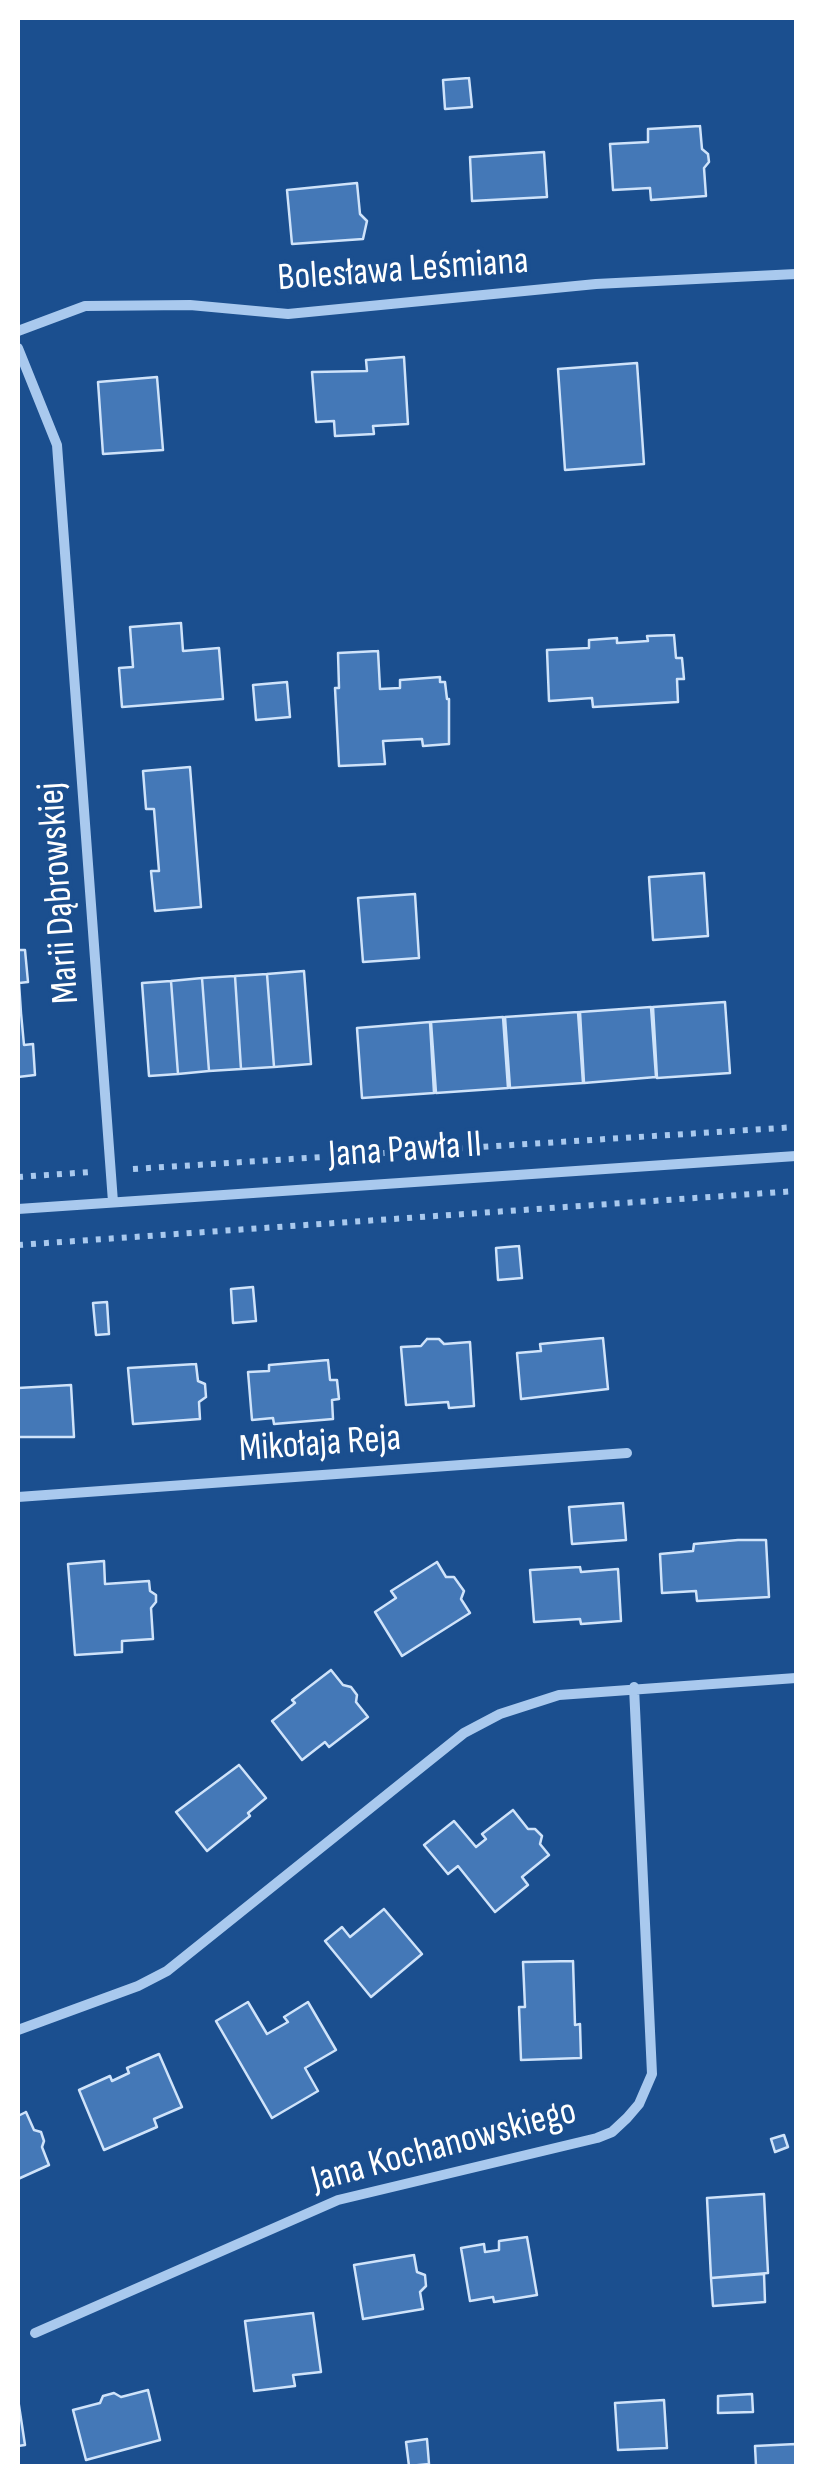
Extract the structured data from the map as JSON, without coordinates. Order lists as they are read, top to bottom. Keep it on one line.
{"streets":{"street":["Bolesława Leśmiana","Marii Dąbrowskiej","Jana Pawła II","Mikołaja Reja","Jana Kochanowskiego"]},"crossings":[["Marii Dąbrowskiej","Jana Pawła II"]]}
